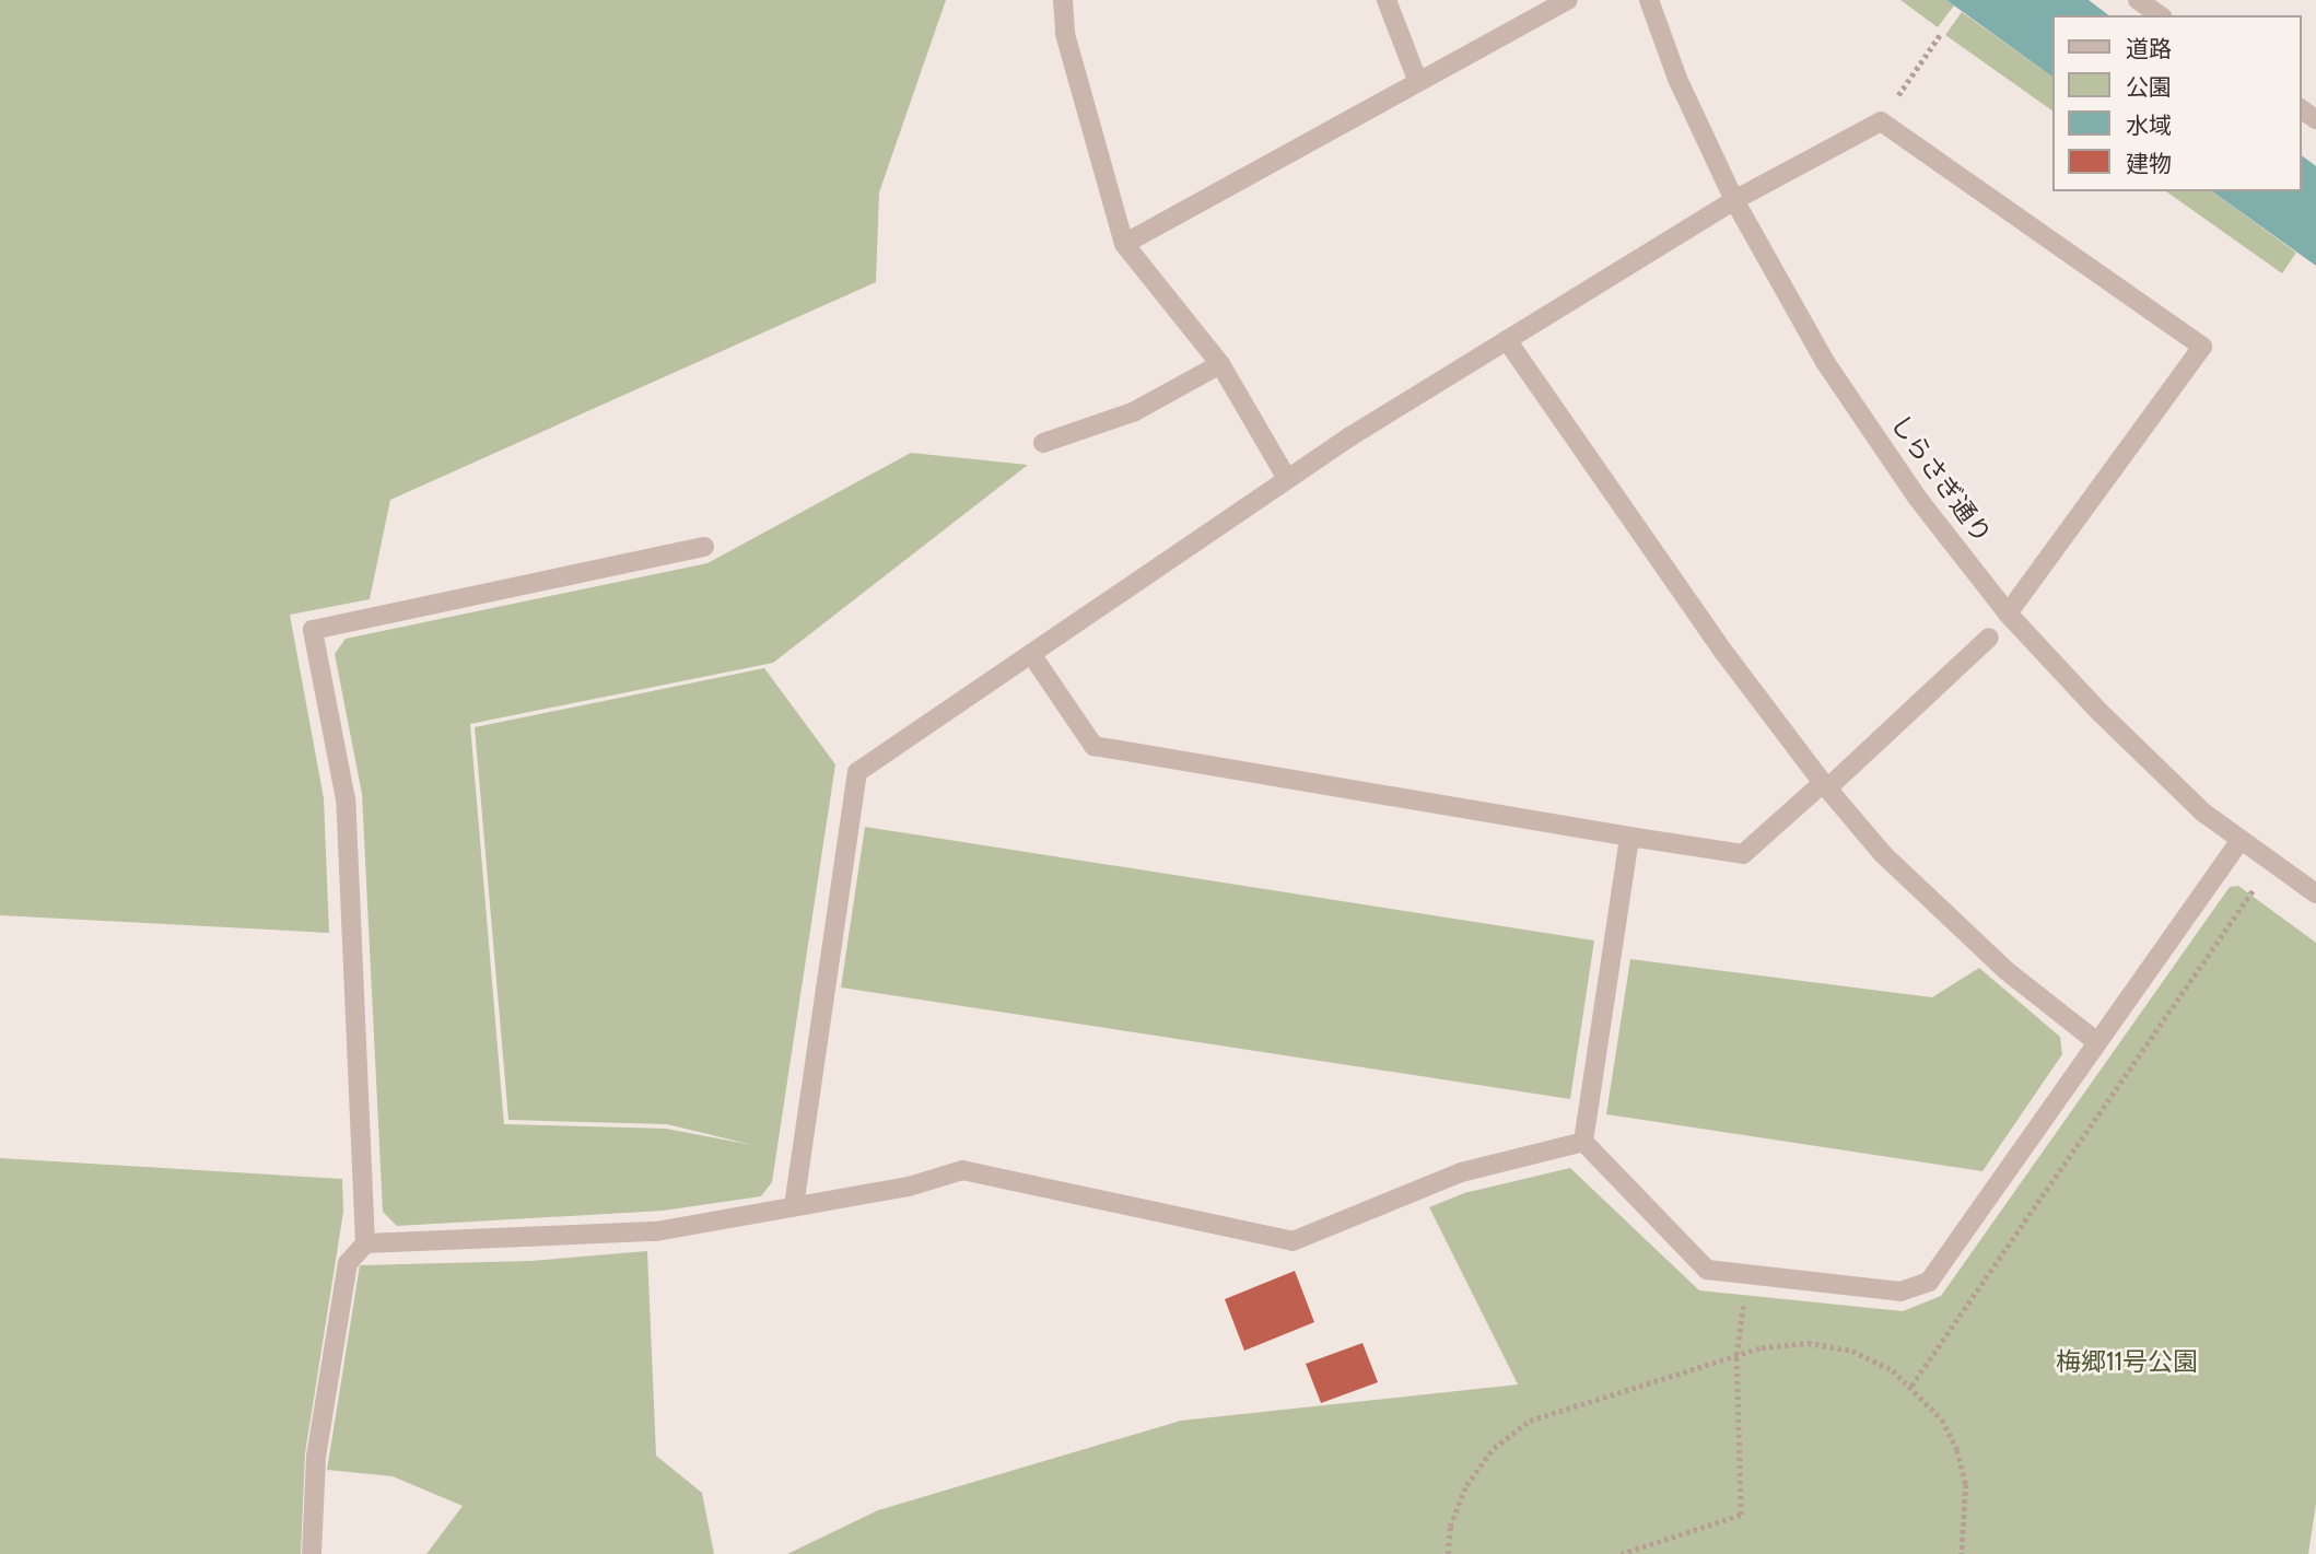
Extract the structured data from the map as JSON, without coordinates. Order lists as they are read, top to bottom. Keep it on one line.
{"streets":{"street":["しらさぎ通り"]},"parks":["梅郷11号公園"],"legend":["道路","公園","水域","建物"]}
